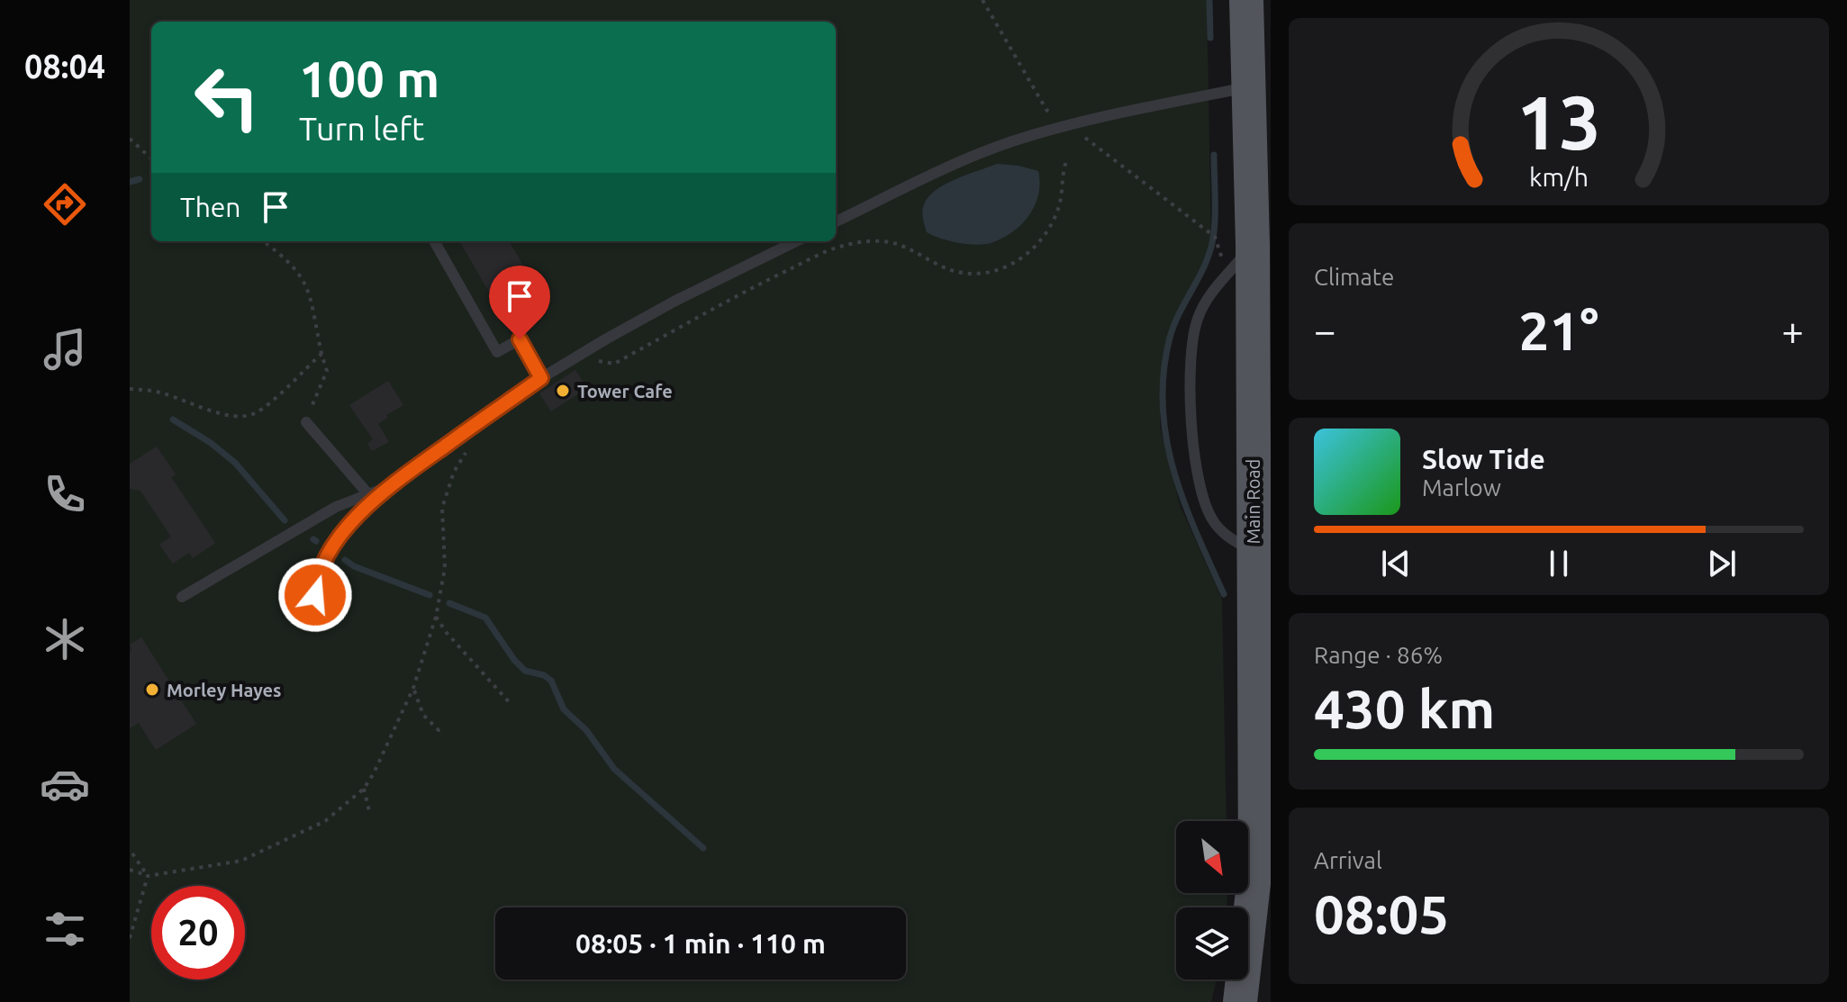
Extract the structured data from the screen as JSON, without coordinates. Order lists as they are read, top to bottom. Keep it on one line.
{"streets":{"main road":["Main Road"]},"places":["Tower Cafe","Morley Hayes"],"north":"bottom right","page":{"tabs":"08:04","turn":["100 m","Turn left"],"then":"Then","tile":["Climate",["Range · 86%","430 km"],["Arrival","08:05"]],"heat":["−","21°","+"],"song":["Slow Tide","Marlow"],"limit":"20","trip":"08:05 · 1 min · 110 m","gauge":["13","km/h"]}}
